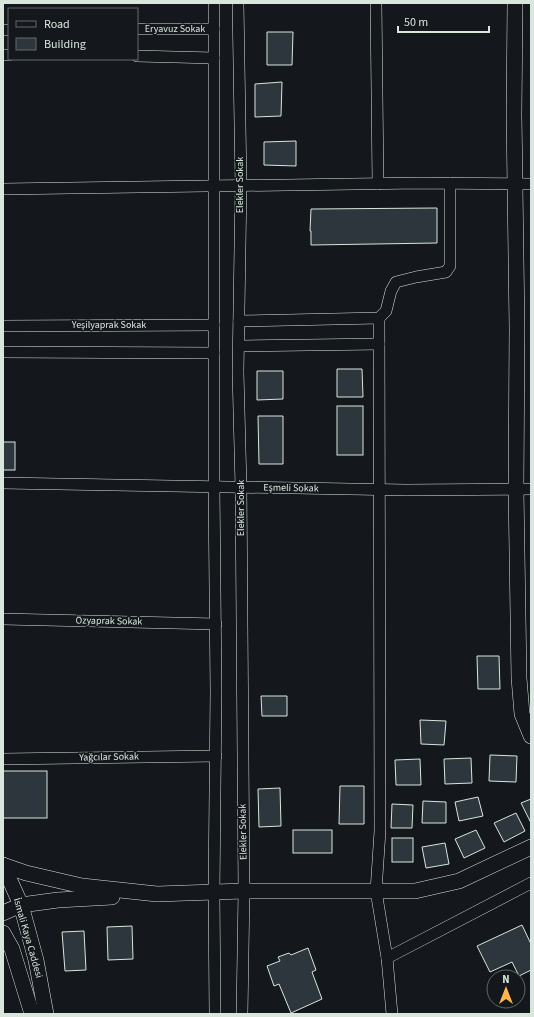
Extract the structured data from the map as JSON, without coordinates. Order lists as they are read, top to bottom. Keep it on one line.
{"streets":{"street":["Eryavuz Sokak","Elekler Sokak","Yeşilyaprak Sokak","Eşmeli Sokak","Özyaprak Sokak","Yağcılar Sokak","İsmali Kaya Caddesi"]},"crossings":[["Elekler Sokak","Eşmeli Sokak"]],"legend":["Road","Building"],"scale_bar":"50 m","north":"top"}
